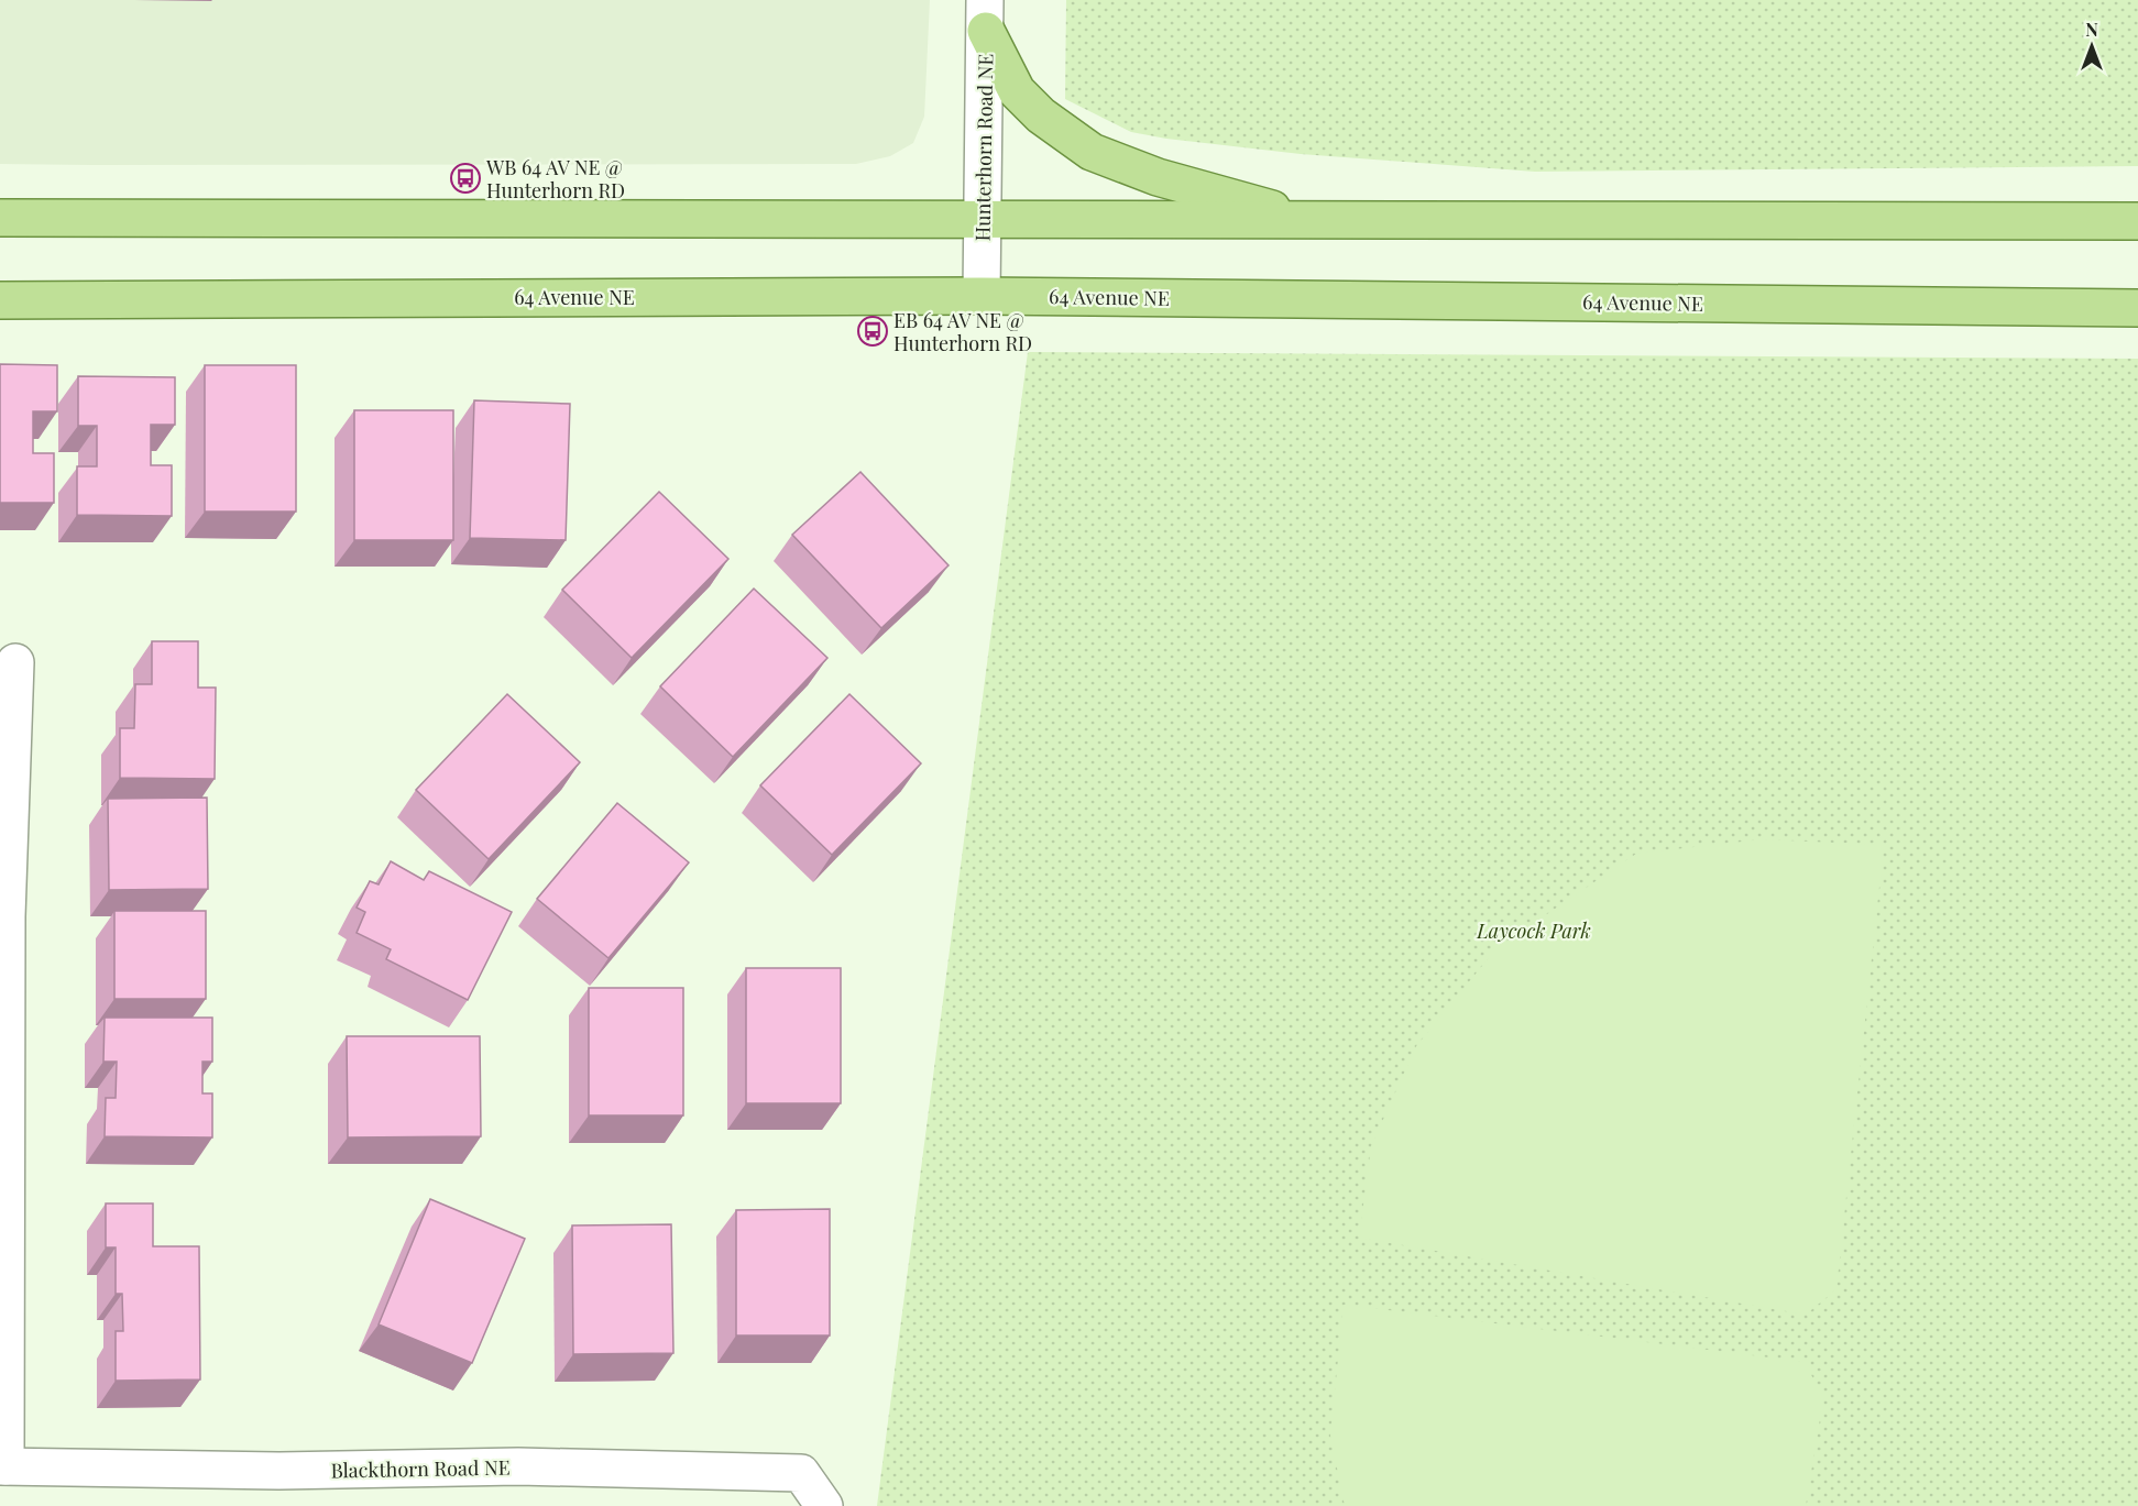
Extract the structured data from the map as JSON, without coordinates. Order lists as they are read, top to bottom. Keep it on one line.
{"streets":{"main road":["64 Avenue NE"],"street":["Hunterhorn Road NE","Blackthorn Road NE"]},"crossings":[["Hunterhorn Road NE","64 Avenue NE"]],"parks":["Laycock Park"],"places":{"bus stop":["WB 64 AV NE @ Hunterhorn RD","EB 64 AV NE @ Hunterhorn RD"]},"north":"top"}
